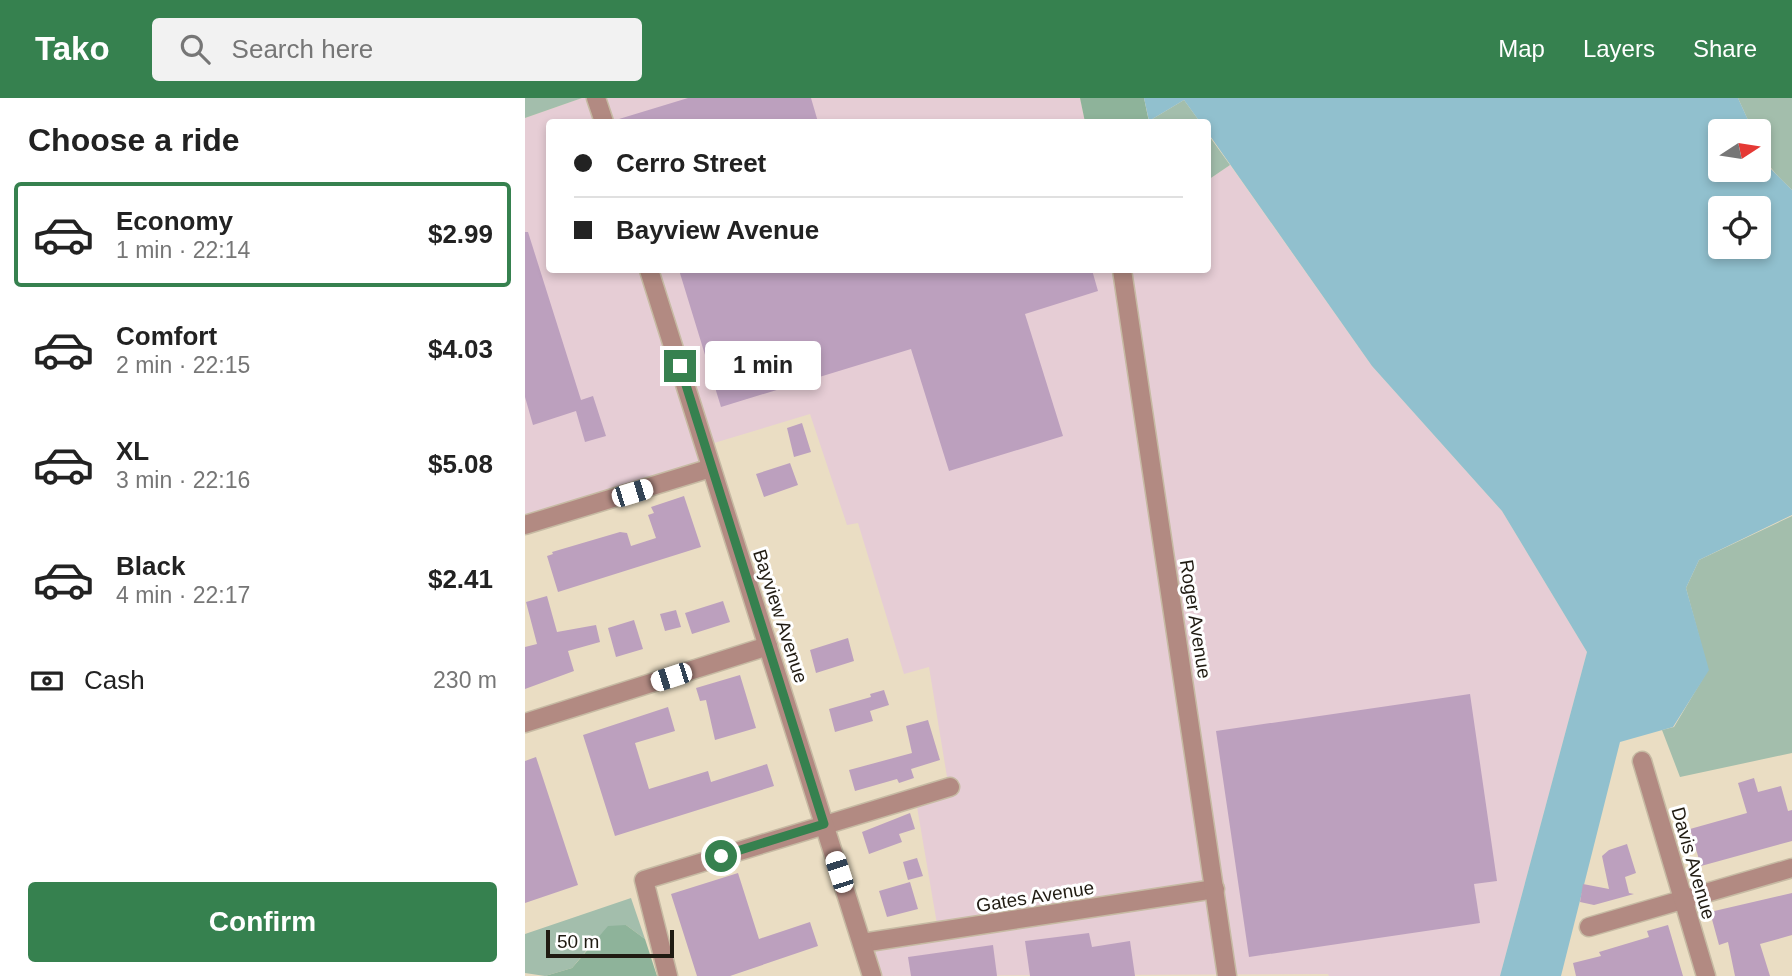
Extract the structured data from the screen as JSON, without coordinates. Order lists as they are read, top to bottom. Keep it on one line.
{"streets":{"street":["Bayview Avenue","Roger Avenue","Davis Avenue","Gates Avenue"]},"crossings":[["Bayview Avenue","Gates Avenue"],["Roger Avenue","Gates Avenue"]],"scale_bar":"50 m","north":"right","page":{"header":"Tako","search":"Search here","nav":["Map","Layers","Share"],"heading":"Choose a ride","banner":["Cerro Street","Bayview Avenue"],"list":[{"name":"Economy","note":"1 min · 22:14","value":"$2.99"},{"name":"Comfort","note":"2 min · 22:15","value":"$4.03"},{"name":"XL","note":"3 min · 22:16","value":"$5.08"},{"name":"Black","note":"4 min · 22:17","value":"$2.41"}],"bubble":"1 min","pay":["Cash","230 m"],"buttons":"Confirm","scale":"50 m"}}
